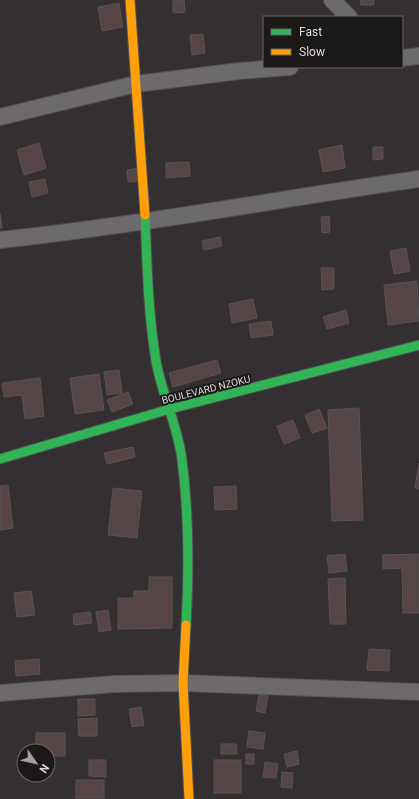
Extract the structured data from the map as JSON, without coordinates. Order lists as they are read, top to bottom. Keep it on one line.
{"streets":{"street":["BOULEVARD NZOKU"]},"legend":["Fast","Slow"],"north":"bottom right"}
